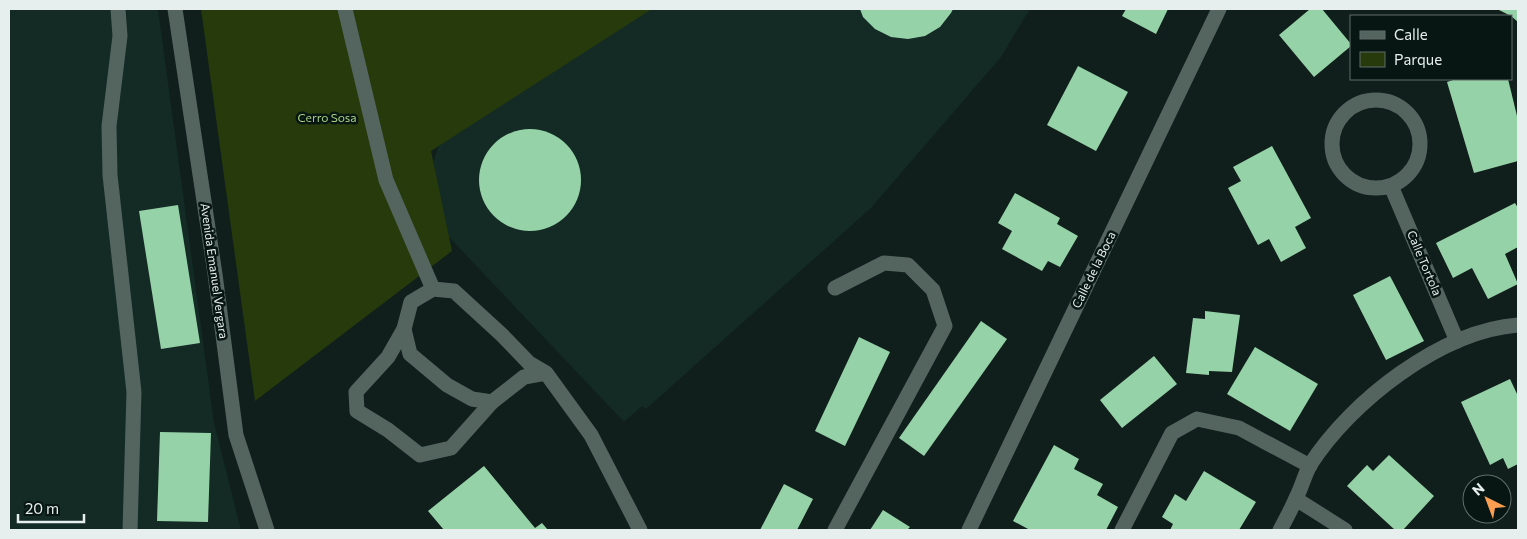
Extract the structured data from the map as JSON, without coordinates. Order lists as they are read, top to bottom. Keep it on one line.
{"streets":{"street":["Calle Tortola","Calle de la Boca","Avenida Emanuel Vergara"]},"parks":["Cerro Sosa"],"legend":["Calle","Parque"],"scale_bar":"20 m","north":"top left"}
